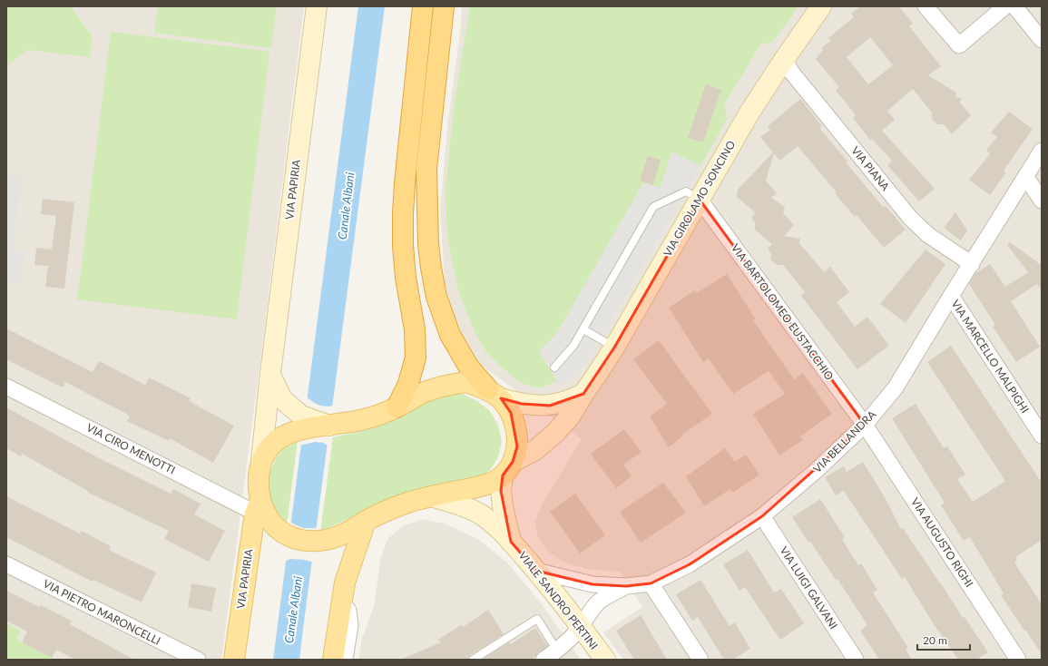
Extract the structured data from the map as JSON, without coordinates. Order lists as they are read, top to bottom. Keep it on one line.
{"streets":{"main road":["VIA PAPIRIA","VIA GIROLAMO SONCINO","VIALE SANDRO PERTINI"],"street":["VIA PIANA","VIA BARTOLOMEO EUSTACCHIO","VIA MARCELLO MALPIGHI","VIA BELLANDRA","VIA CIRO MENOTTI","VIA AUGUSTO RIGHI","VIA LUIGI GALVANI","VIA PIETRO MARONCELLI"]},"crossings":[["VIA PIANA","VIA GIROLAMO SONCINO"],["VIA PIANA","VIA BELLANDRA"],["VIA PAPIRIA","VIA CIRO MENOTTI"],["VIA GIROLAMO SONCINO","VIA BARTOLOMEO EUSTACCHIO"],["VIA GIROLAMO SONCINO","VIALE SANDRO PERTINI"],["VIA BARTOLOMEO EUSTACCHIO","VIA BELLANDRA"],["VIA BARTOLOMEO EUSTACCHIO","VIA AUGUSTO RIGHI"],["VIA MARCELLO MALPIGHI","VIA BELLANDRA"],["VIA BELLANDRA","VIA AUGUSTO RIGHI"],["VIA BELLANDRA","VIA LUIGI GALVANI"],["VIA BELLANDRA","VIALE SANDRO PERTINI"]],"water":["Canale Albani"],"scale_bar":"20 m"}
